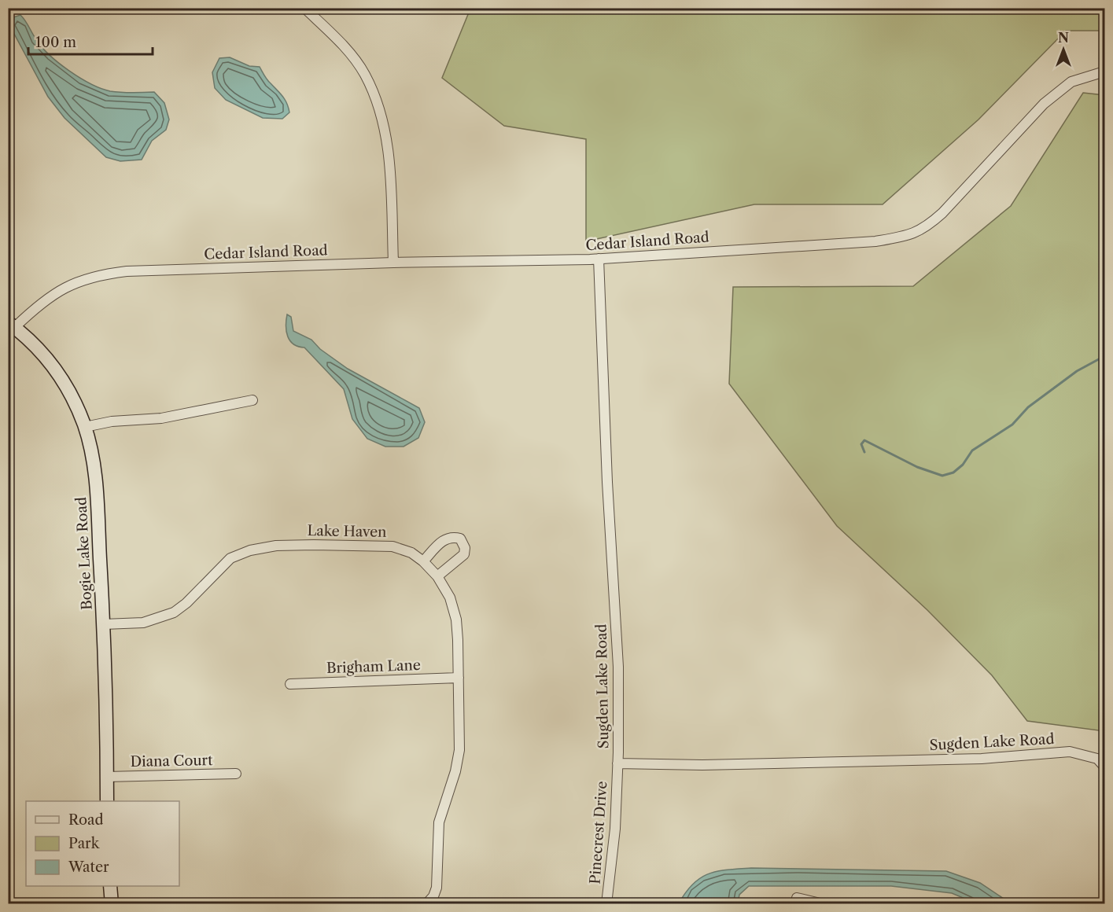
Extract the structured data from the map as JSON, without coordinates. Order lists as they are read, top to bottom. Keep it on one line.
{"streets":{"main road":["Bogie Lake Road"],"street":["Cedar Island Road","Lake Haven","Brigham Lane","Sugden Lake Road","Diana Court","Pinecrest Drive"]},"crossings":[["Cedar Island Road","Bogie Lake Road"],["Cedar Island Road","Sugden Lake Road"],["Lake Haven","Bogie Lake Road"],["Lake Haven","Brigham Lane"],["Bogie Lake Road","Diana Court"],["Sugden Lake Road","Pinecrest Drive"]],"legend":["Road","Park","Water"],"scale_bar":"100 m","north":"top"}
